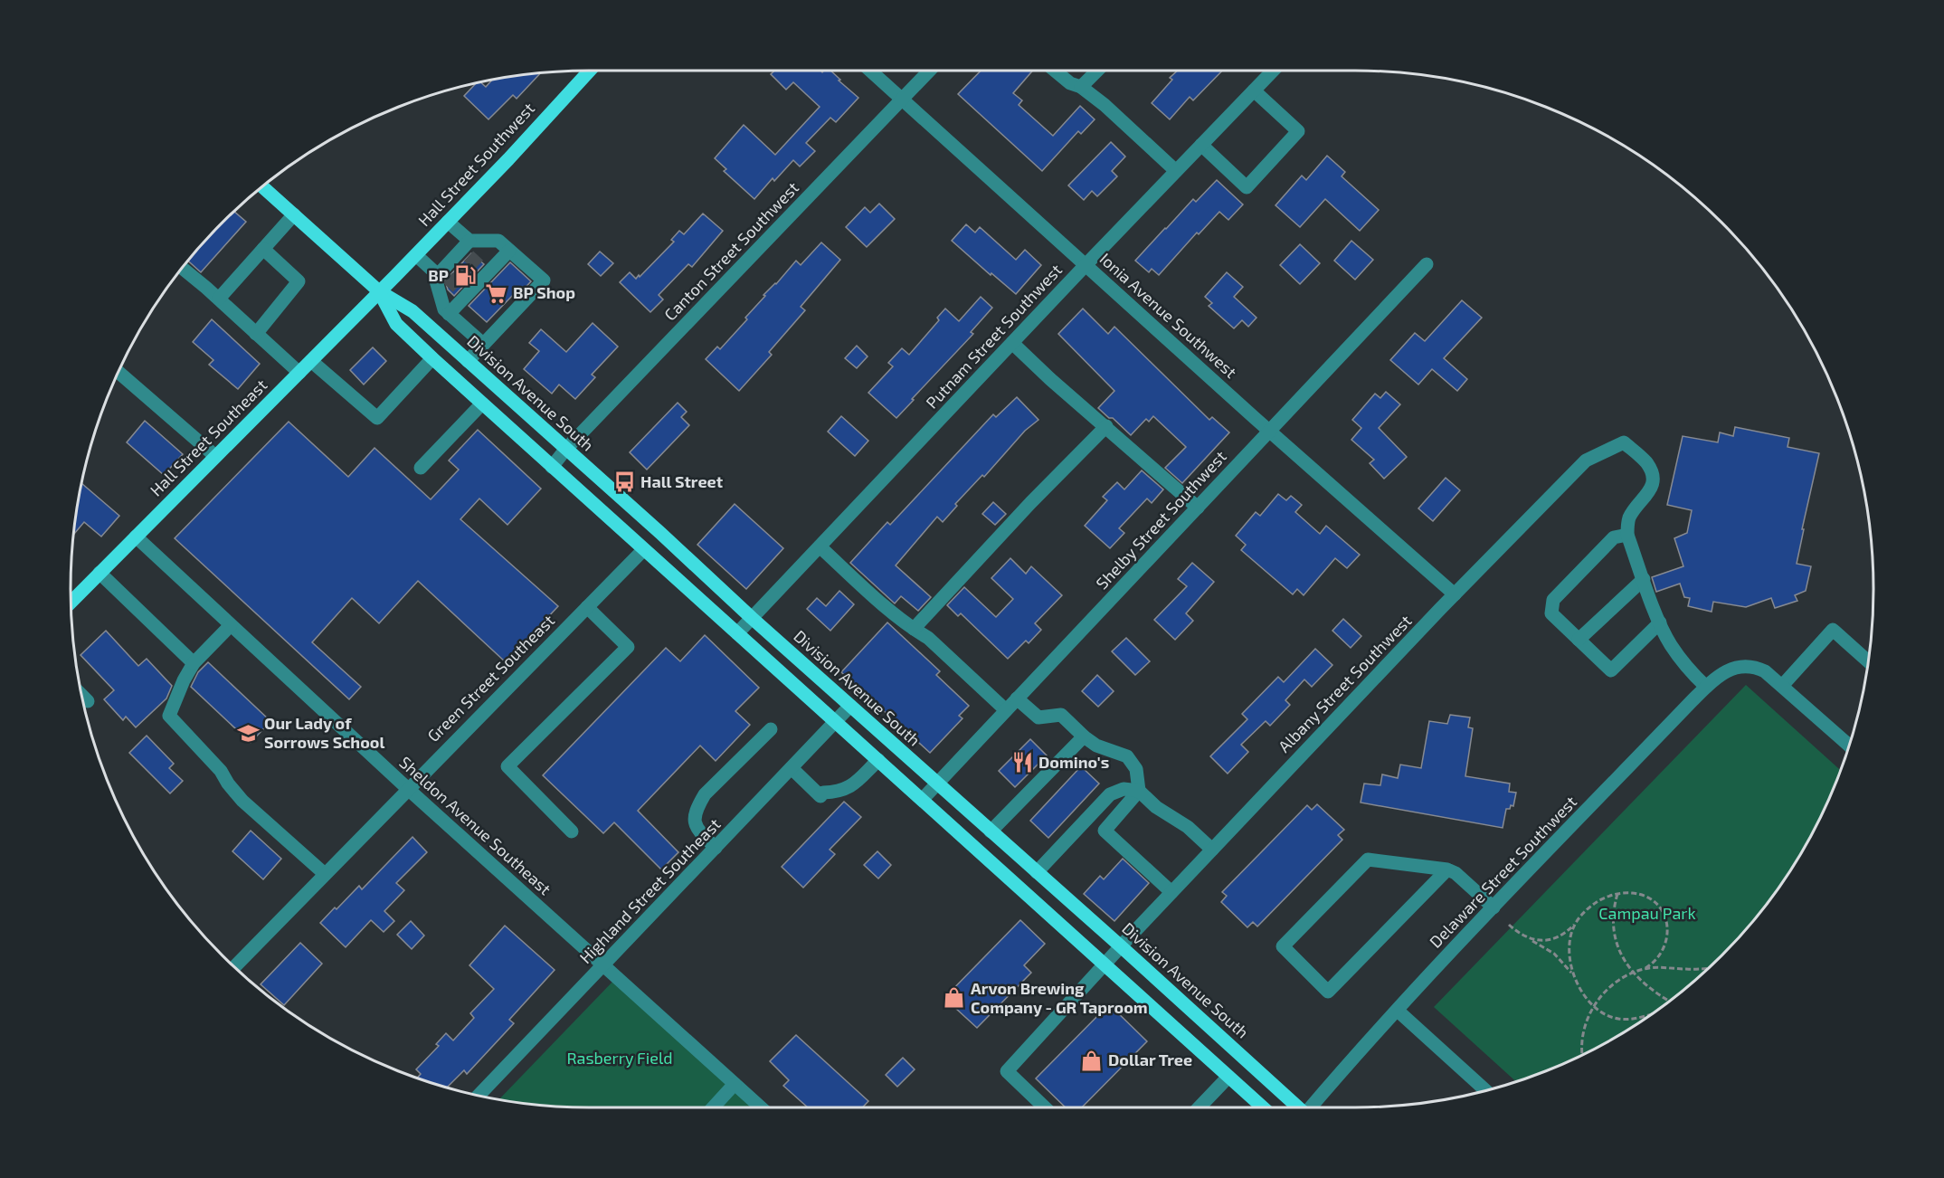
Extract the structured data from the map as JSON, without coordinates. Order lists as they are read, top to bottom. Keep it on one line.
{"streets":{"main road":["Hall Street Southwest","Division Avenue South","Hall Street Southeast"],"street":["Canton Street Southwest","Ionia Avenue Southwest","Putnam Street Southwest","Shelby Street Southwest","Green Street Southeast","Albany Street Southwest","Sheldon Avenue Southeast","Delaware Street Southwest","Highland Street Southeast"]},"crossings":[["Hall Street Southwest","Division Avenue South"],["Hall Street Southwest","Hall Street Southeast"],["Canton Street Southwest","Ionia Avenue Southwest"],["Canton Street Southwest","Division Avenue South"],["Ionia Avenue Southwest","Putnam Street Southwest"],["Ionia Avenue Southwest","Shelby Street Southwest"],["Ionia Avenue Southwest","Albany Street Southwest"],["Putnam Street Southwest","Division Avenue South"],["Division Avenue South","Hall Street Southeast"],["Division Avenue South","Shelby Street Southwest"],["Division Avenue South","Green Street Southeast"],["Division Avenue South","Albany Street Southwest"],["Division Avenue South","Highland Street Southeast"],["Hall Street Southeast","Sheldon Avenue Southeast"],["Green Street Southeast","Sheldon Avenue Southeast"],["Sheldon Avenue Southeast","Highland Street Southeast"]],"parks":["Campau Park","Rasberry Field"],"places":{"fuel station":["BP"],"supermarket":["BP Shop"],"bus stop":["Hall Street"],"school or university":["Our Lady of Sorrows School"],"restaurant":["Domino's"],"shop":["Arvon Brewing Company - GR Taproom","Dollar Tree"]}}
